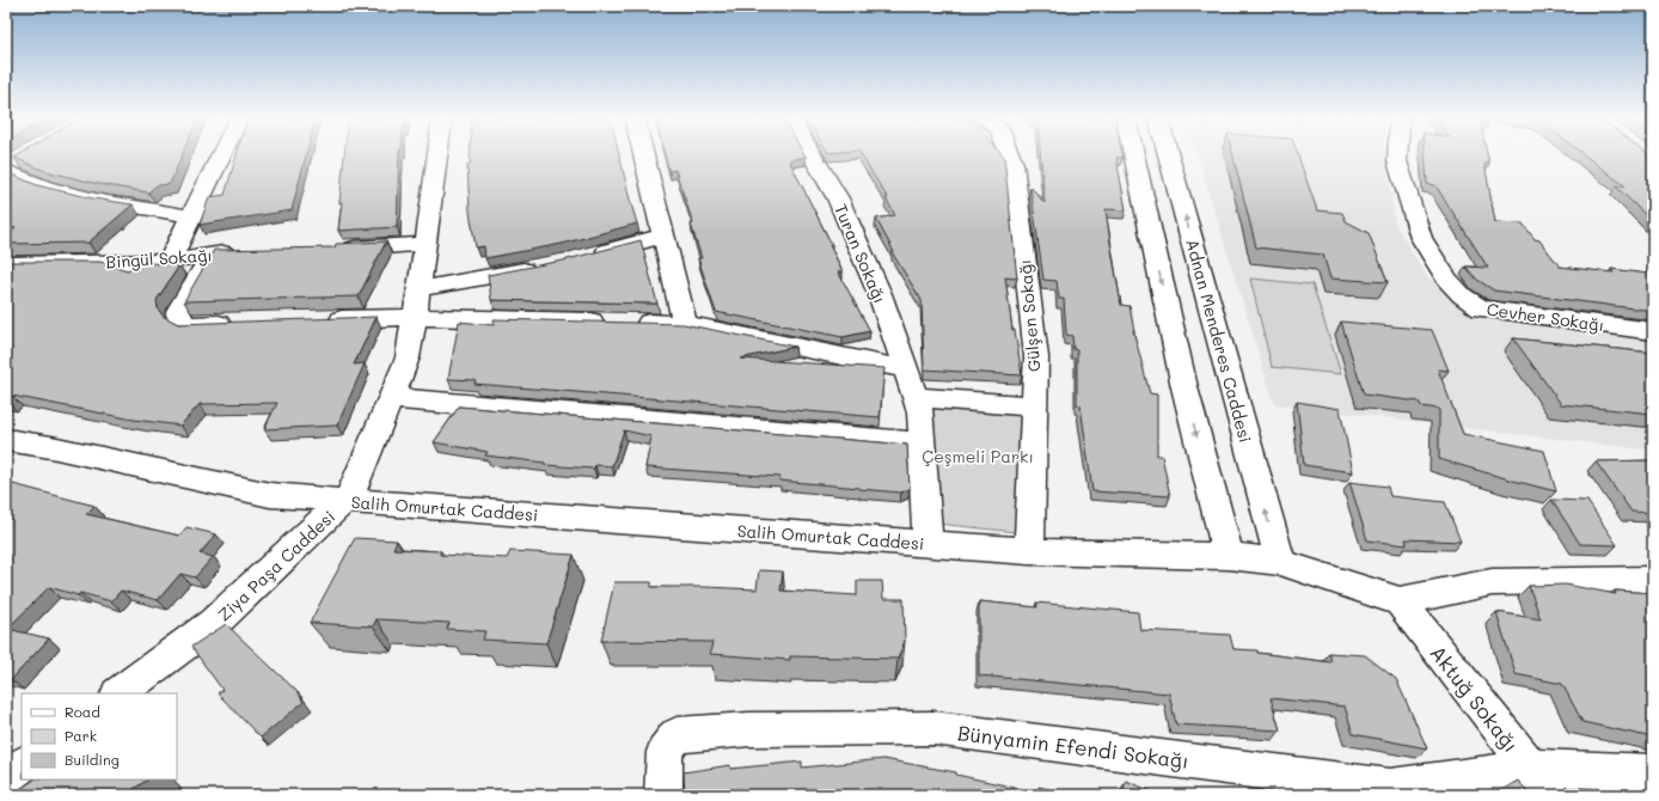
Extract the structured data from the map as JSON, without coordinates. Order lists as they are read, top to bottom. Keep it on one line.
{"streets":{"street":["Turan Sokağı","Bingül Sokağı","Gülşen Sokağı","Cevher Sokağı","Adnan Menderes Caddesi","Salih Omurtak Caddesi","Ziya Paşa Caddesi","Aktuğ Sokağı","Bünyamin Efendi Sokağı"]},"crossings":[["Turan Sokağı","Salih Omurtak Caddesi"],["Gülşen Sokağı","Salih Omurtak Caddesi"],["Adnan Menderes Caddesi","Salih Omurtak Caddesi"],["Salih Omurtak Caddesi","Ziya Paşa Caddesi"],["Salih Omurtak Caddesi","Aktuğ Sokağı"],["Aktuğ Sokağı","Bünyamin Efendi Sokağı"]],"parks":["Çeşmeli Parkı"],"legend":["Road","Park","Building"]}
